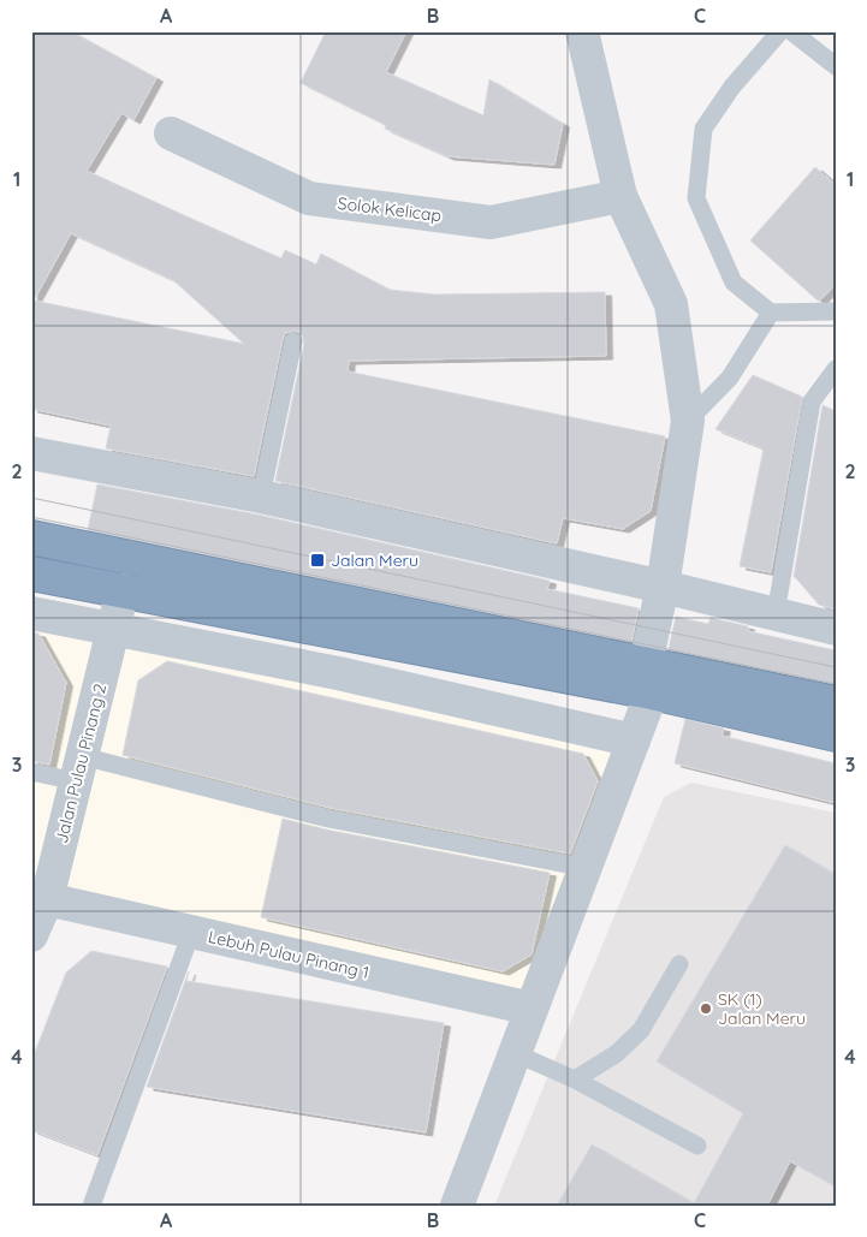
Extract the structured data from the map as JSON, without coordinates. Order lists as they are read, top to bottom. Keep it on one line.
{"streets":{"street":["Solok Kelicap","Jalan Pulau Pinang 2","Lebuh Pulau Pinang 1"]},"crossings":[["Jalan Pulau Pinang 2","Lebuh Pulau Pinang 1"]],"places":{"transit":["Jalan Meru"],"other":["SK (1) Jalan Meru"]},"grid":{"columns":["A","B","C"],"rows":["1","2","3","4"]}}
